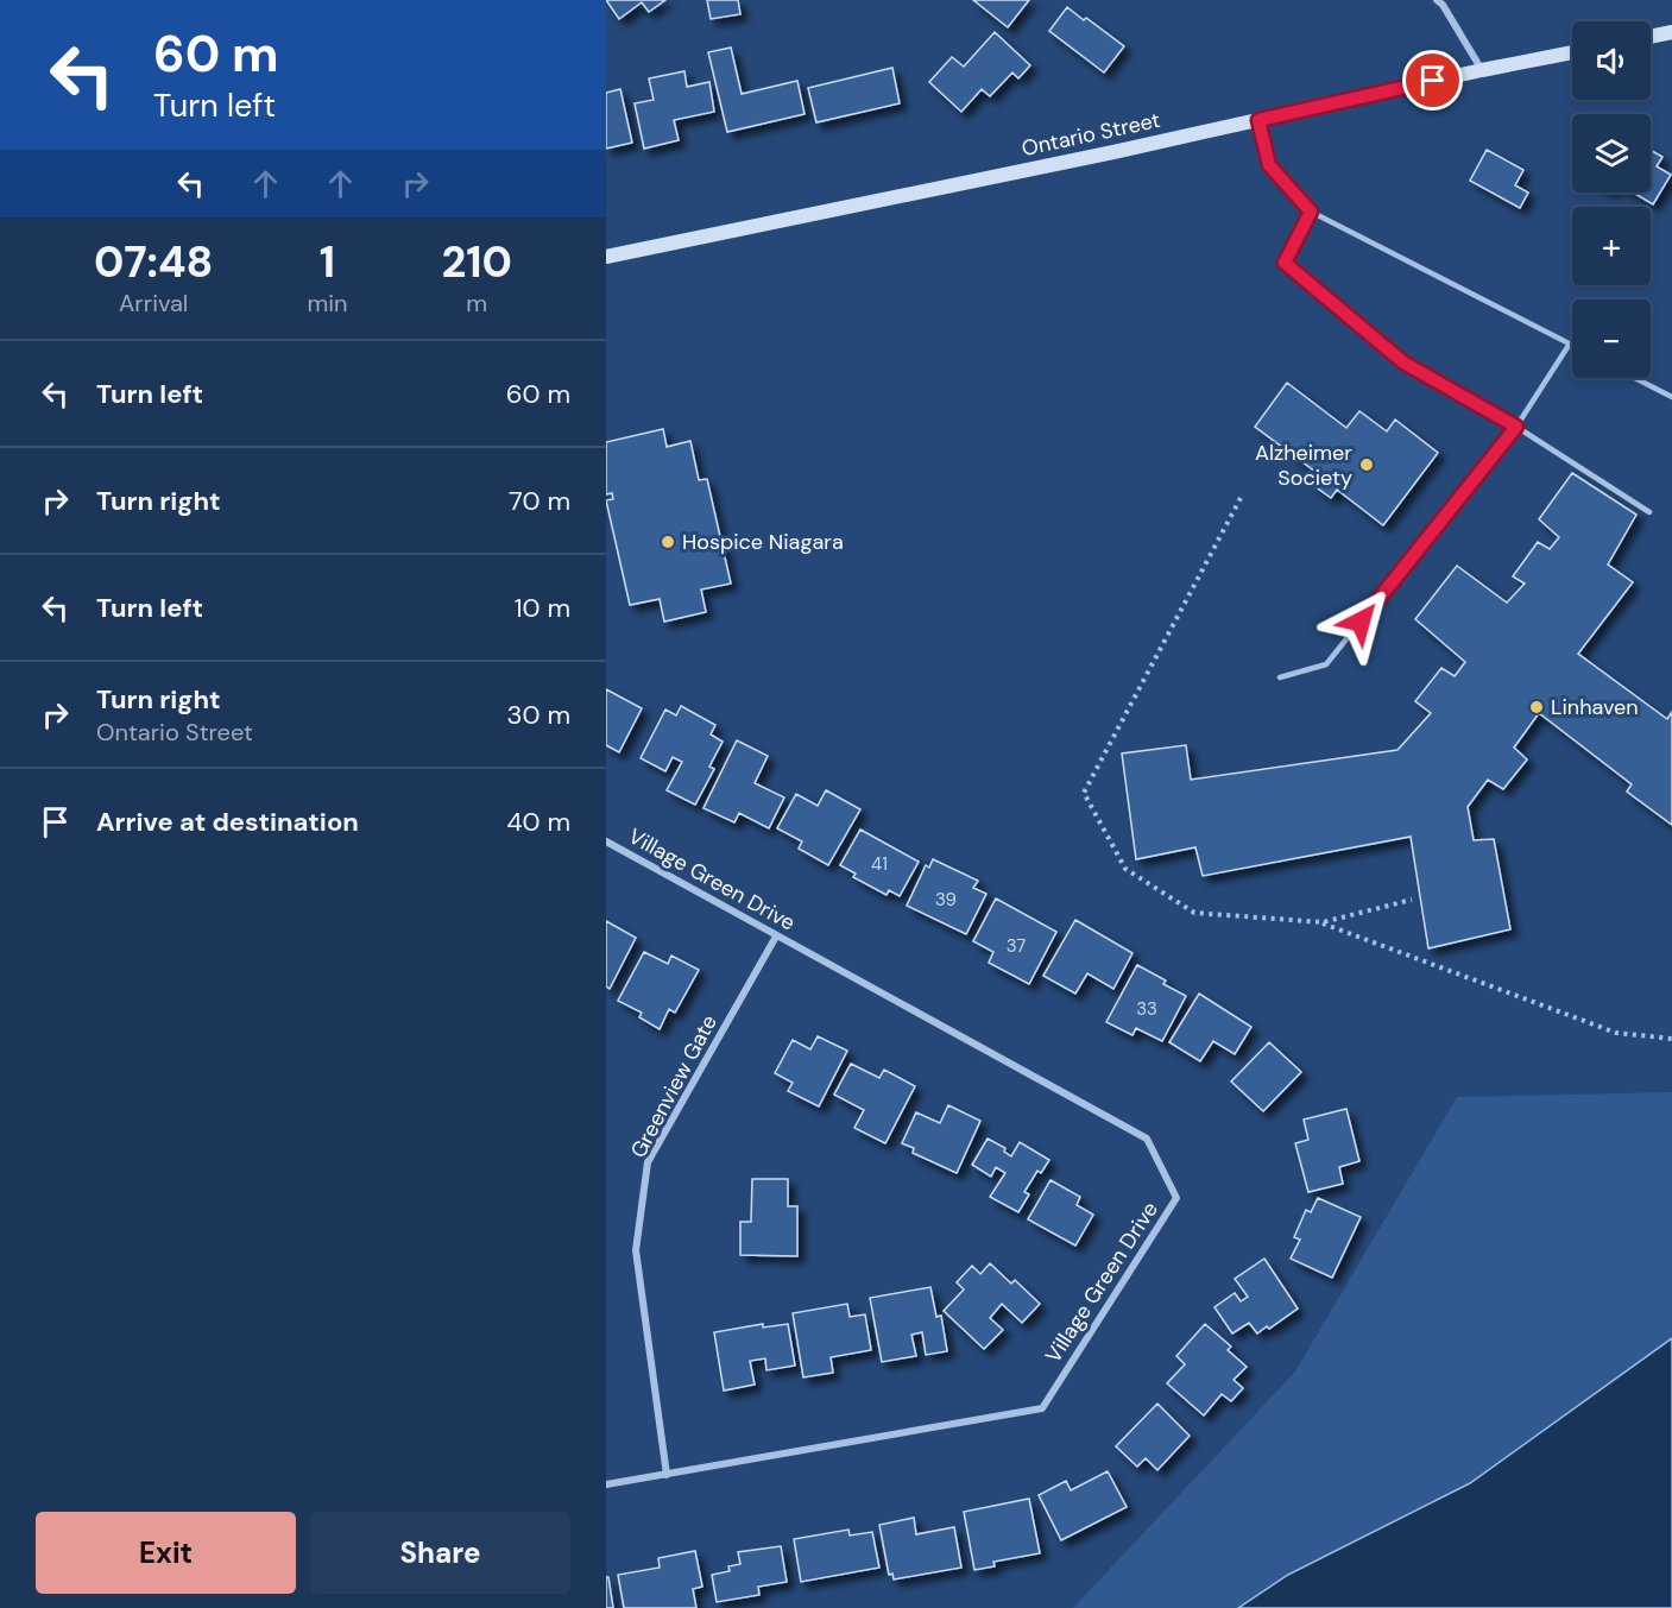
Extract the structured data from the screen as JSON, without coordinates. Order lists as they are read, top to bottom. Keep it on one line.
{"streets":{"main road":["Ontario Street"],"street":["Village Green Drive","Greenview Gate"]},"crossings":[["Village Green Drive","Greenview Gate"]],"places":["Alzheimer Society","Hospice Niagara","Linhaven"],"house_numbers":["41","39","37","33"],"page":{"turn":["60 m","Turn left"],"map_buttons":["+","−"],"eta":["07:48","Arrival","1","min","210","m"],"list":[{"name":"Turn left","value":"60 m"},{"name":"Turn right","value":"70 m"},{"name":"Turn left","value":"10 m"},{"name":"Turn right","note":"Ontario Street","value":"30 m"},{"name":"Arrive at destination","value":"40 m"}],"buttons":["Exit","Share"]}}
